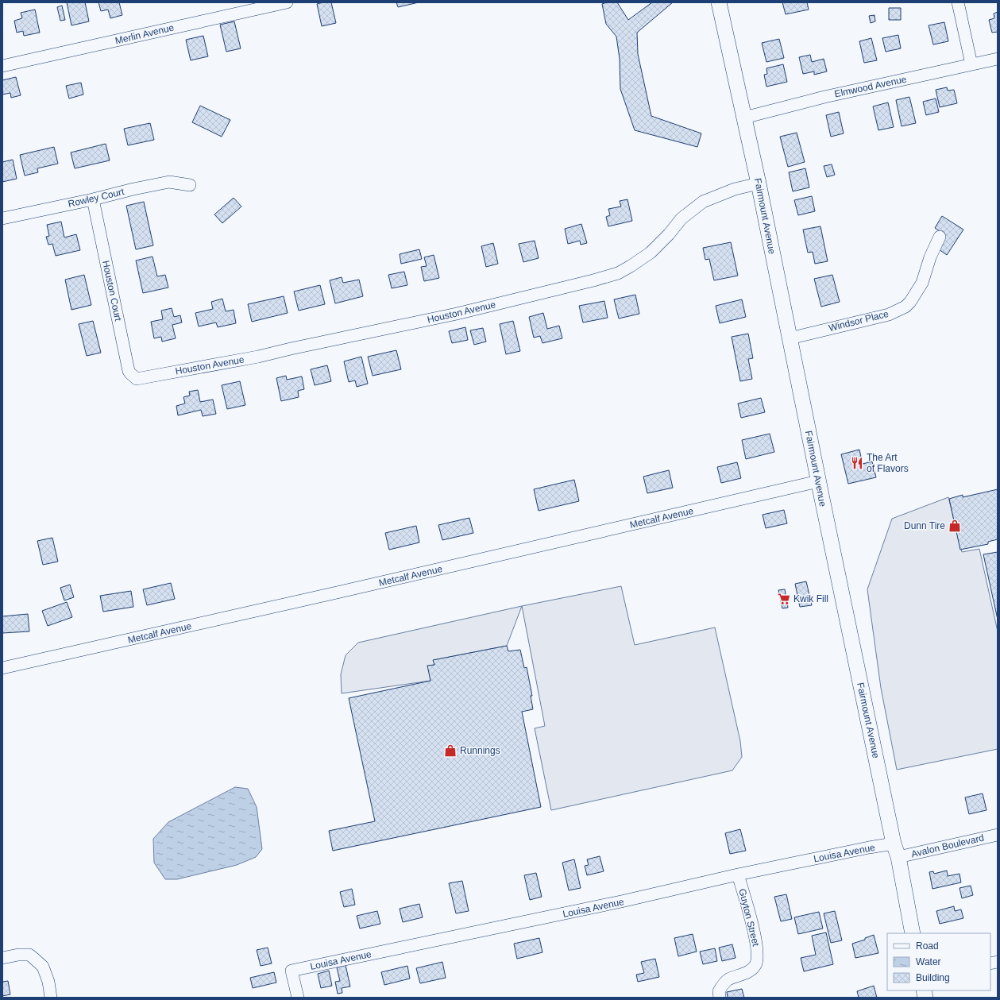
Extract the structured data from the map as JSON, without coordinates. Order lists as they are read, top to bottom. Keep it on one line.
{"streets":{"main road":["Fairmount Avenue"],"street":["Merlin Avenue","Elmwood Avenue","Rowley Court","Houston Court","Houston Avenue","Windsor Place","Metcalf Avenue","Avalon Boulevard","Louisa Avenue","Guyton Street"]},"crossings":[["Elmwood Avenue","Fairmount Avenue"],["Rowley Court","Houston Court"],["Fairmount Avenue","Houston Avenue"],["Fairmount Avenue","Windsor Place"],["Fairmount Avenue","Metcalf Avenue"],["Fairmount Avenue","Avalon Boulevard"],["Fairmount Avenue","Louisa Avenue"],["Houston Court","Houston Avenue"],["Avalon Boulevard","Louisa Avenue"],["Louisa Avenue","Guyton Street"]],"places":{"restaurant":["The Art of Flavors"],"shop":["Dunn Tire","Runnings"],"supermarket":["Kwik Fill"]},"legend":["Road","Water","Building"]}
